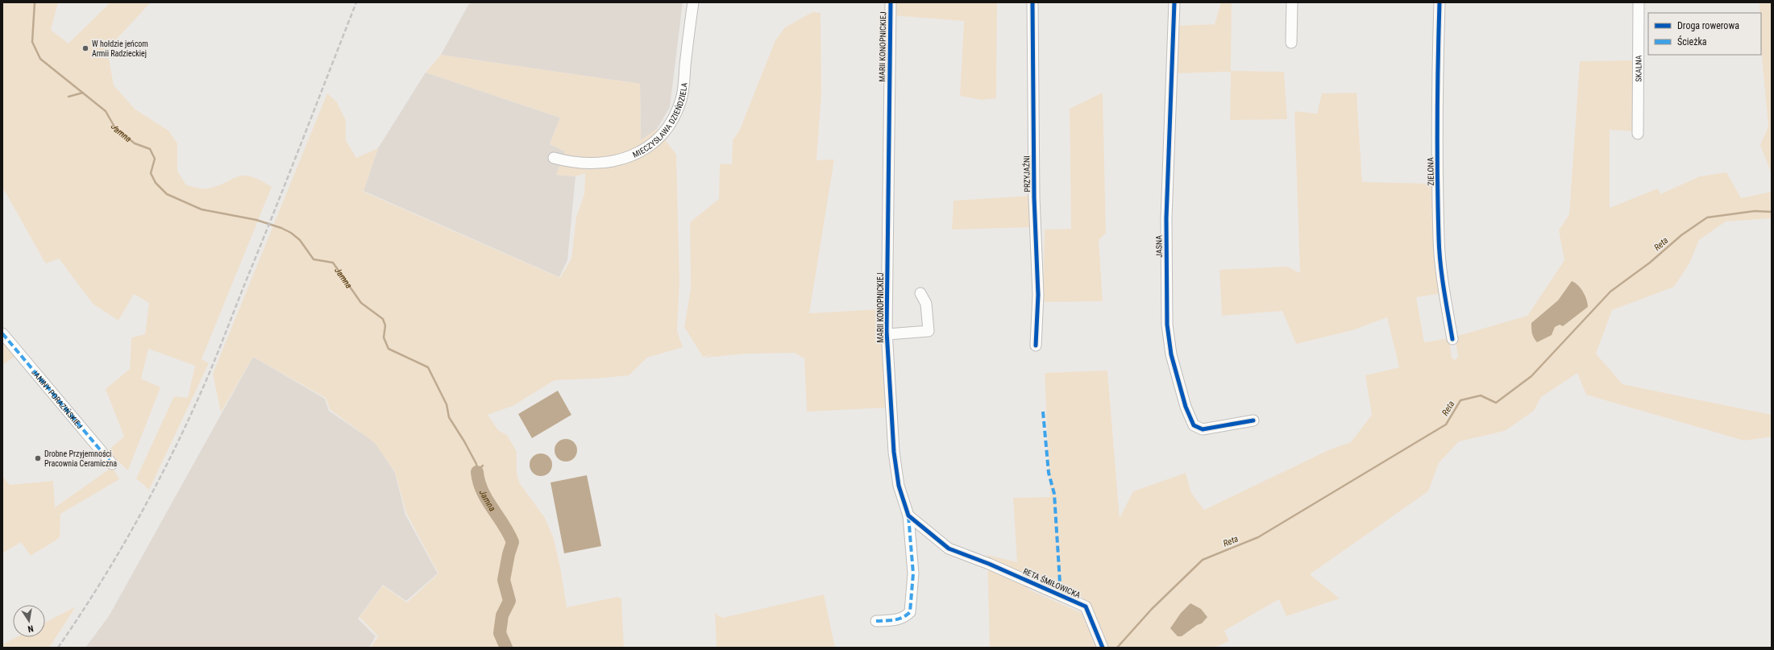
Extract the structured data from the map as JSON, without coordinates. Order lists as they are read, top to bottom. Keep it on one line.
{"streets":{"street":["MARII KONOPNICKIEJ","SKALNA","MIECZYSŁAWA DZIEŃDZIELA","ZIELONA","PRZYJAŹNI","JASNA","JANINY PORAZIŃSKIEJ","RETA ŚMIŁOWICKA"]},"crossings":[["MARII KONOPNICKIEJ","RETA ŚMIŁOWICKA"]],"water":["Jamna","Reta"],"places":["W hołdzie jeńcom Armii Radzieckiej","Drobne Przyjemności Pracownia Ceramiczna"],"legend":["Droga rowerowa","Ścieżka"],"north":"bottom"}
